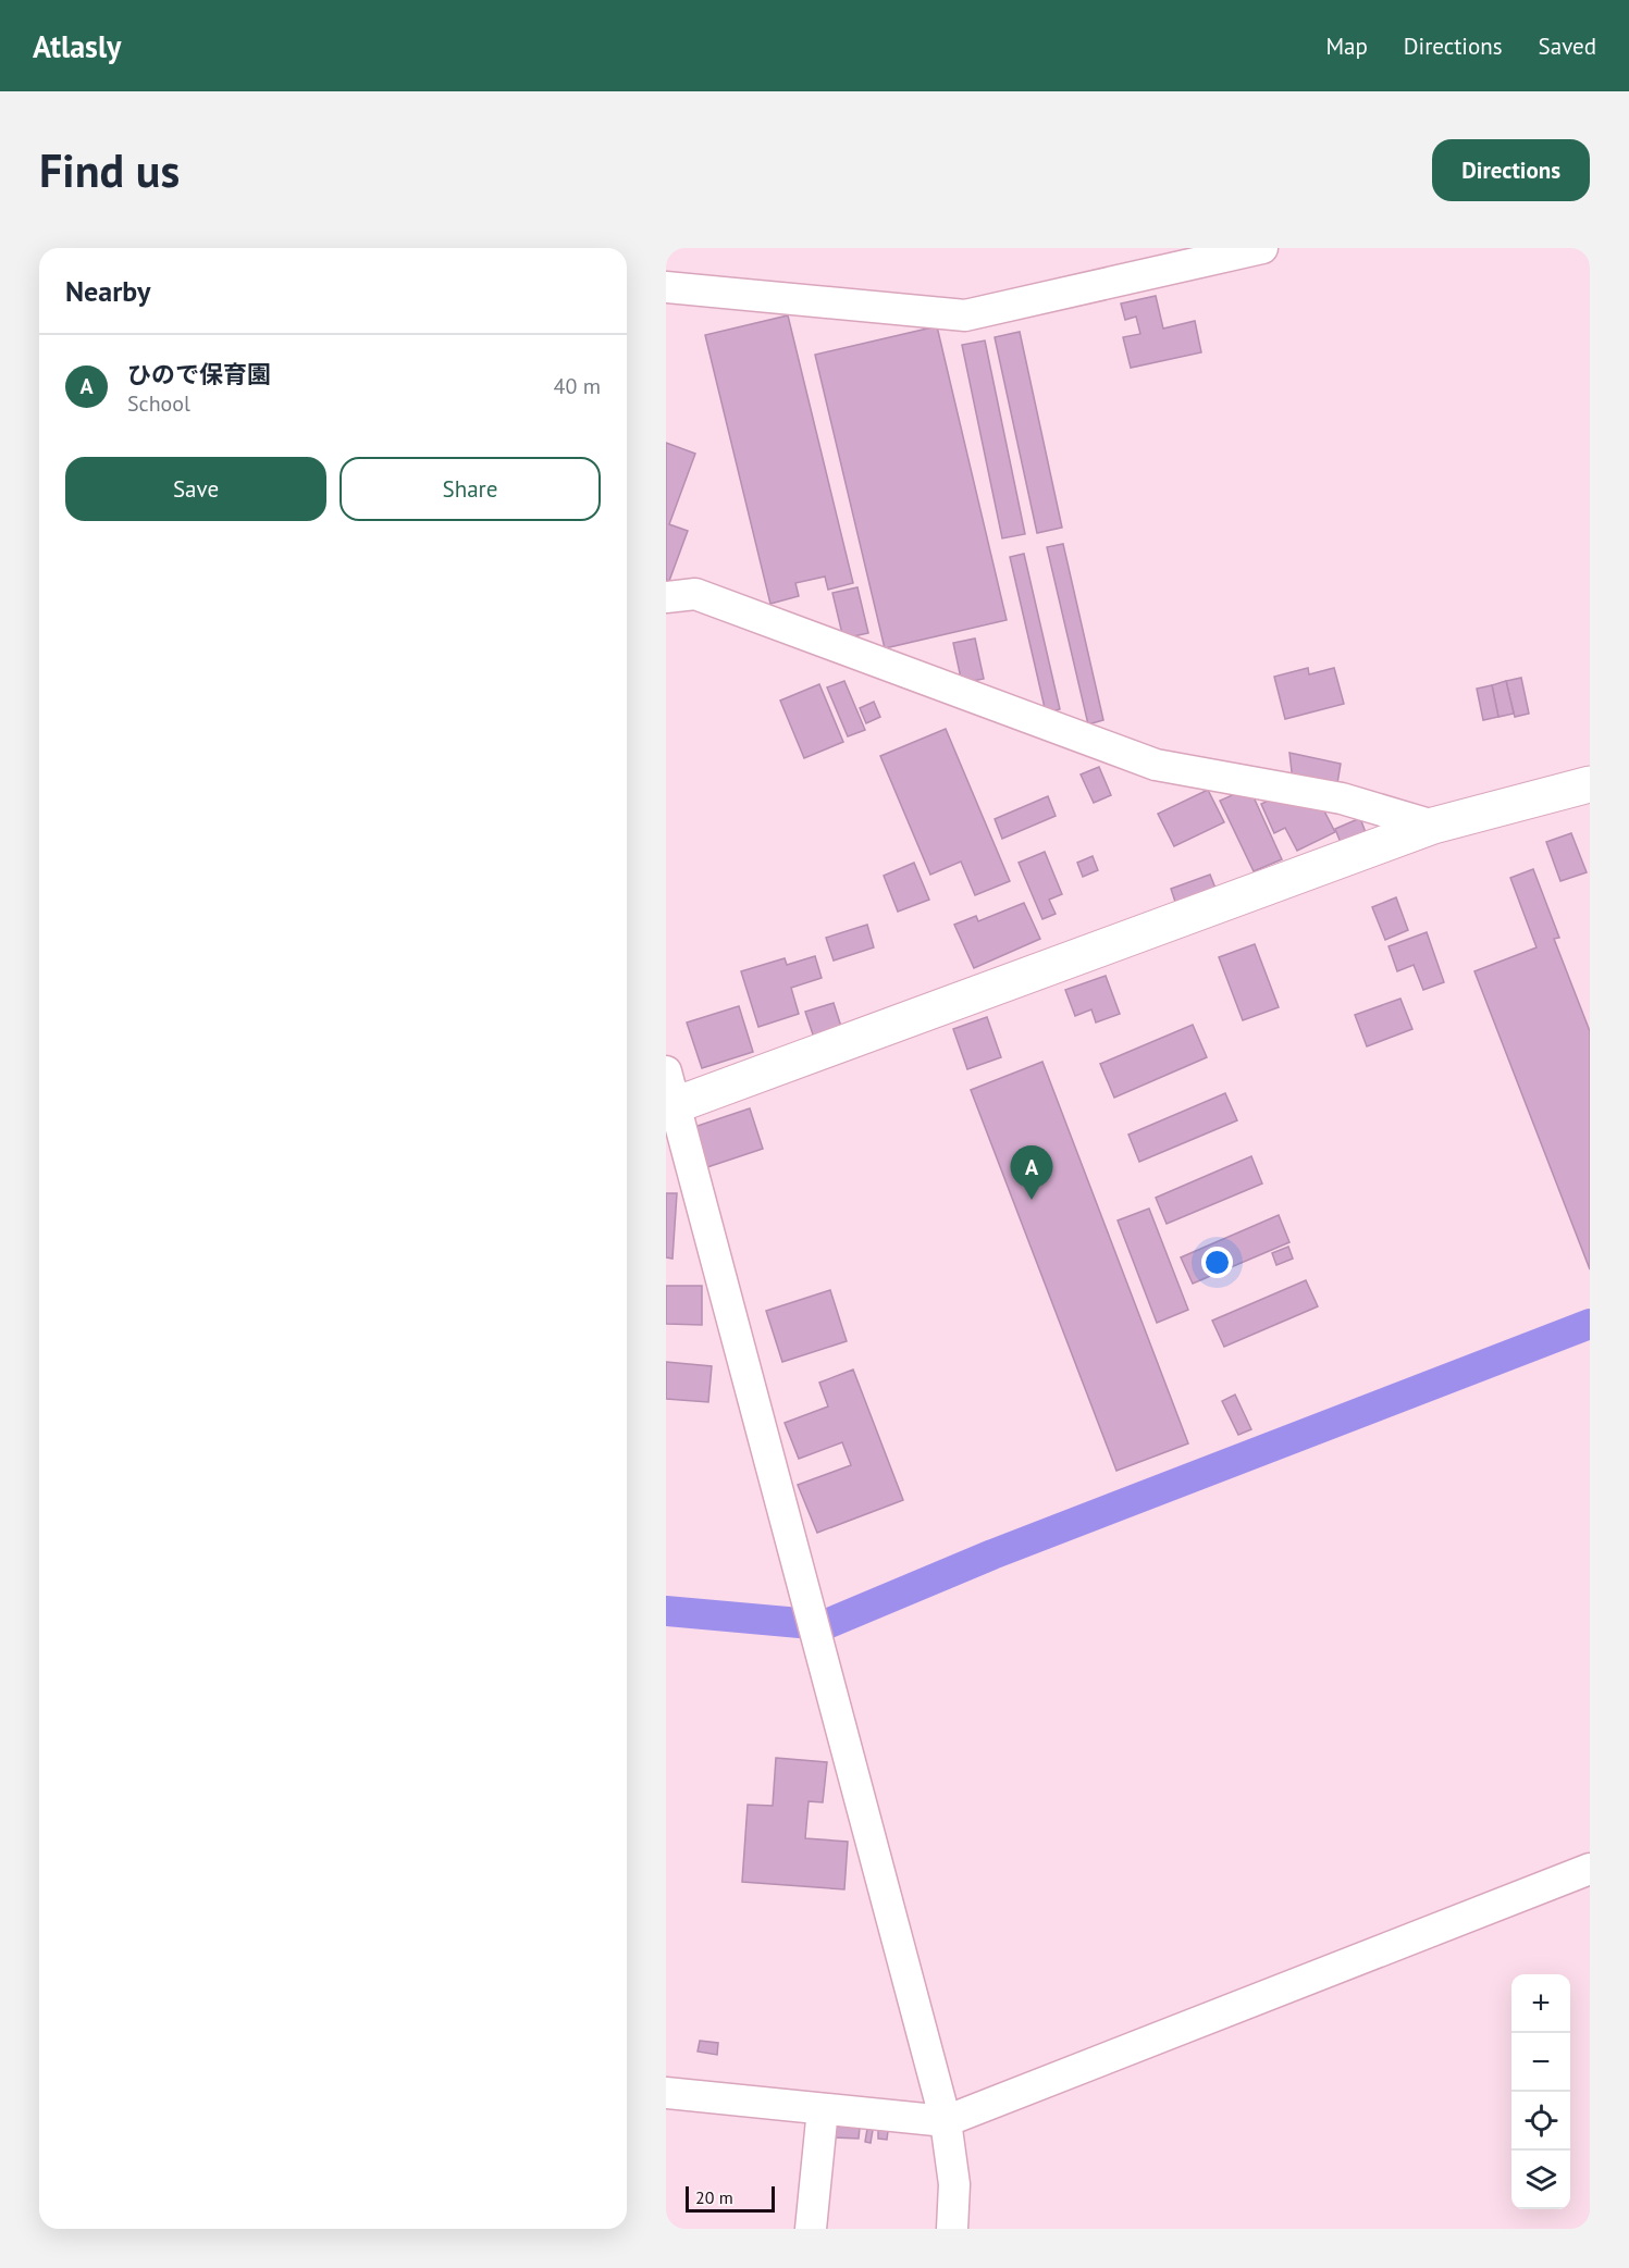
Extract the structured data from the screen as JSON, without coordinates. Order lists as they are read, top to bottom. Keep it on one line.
{"scale_bar":"20 m","page":{"header":"Atlasly","nav":["Map","Directions","Saved"],"buttons":["Directions",["Save","Share"]],"title":"Find us","heading":"Nearby","list":[{"mark":"A","name":"ひので保育園","note":"School","value":"40 m"}],"pins":"A","map_buttons":["+","−"],"scale":"20 m"}}
